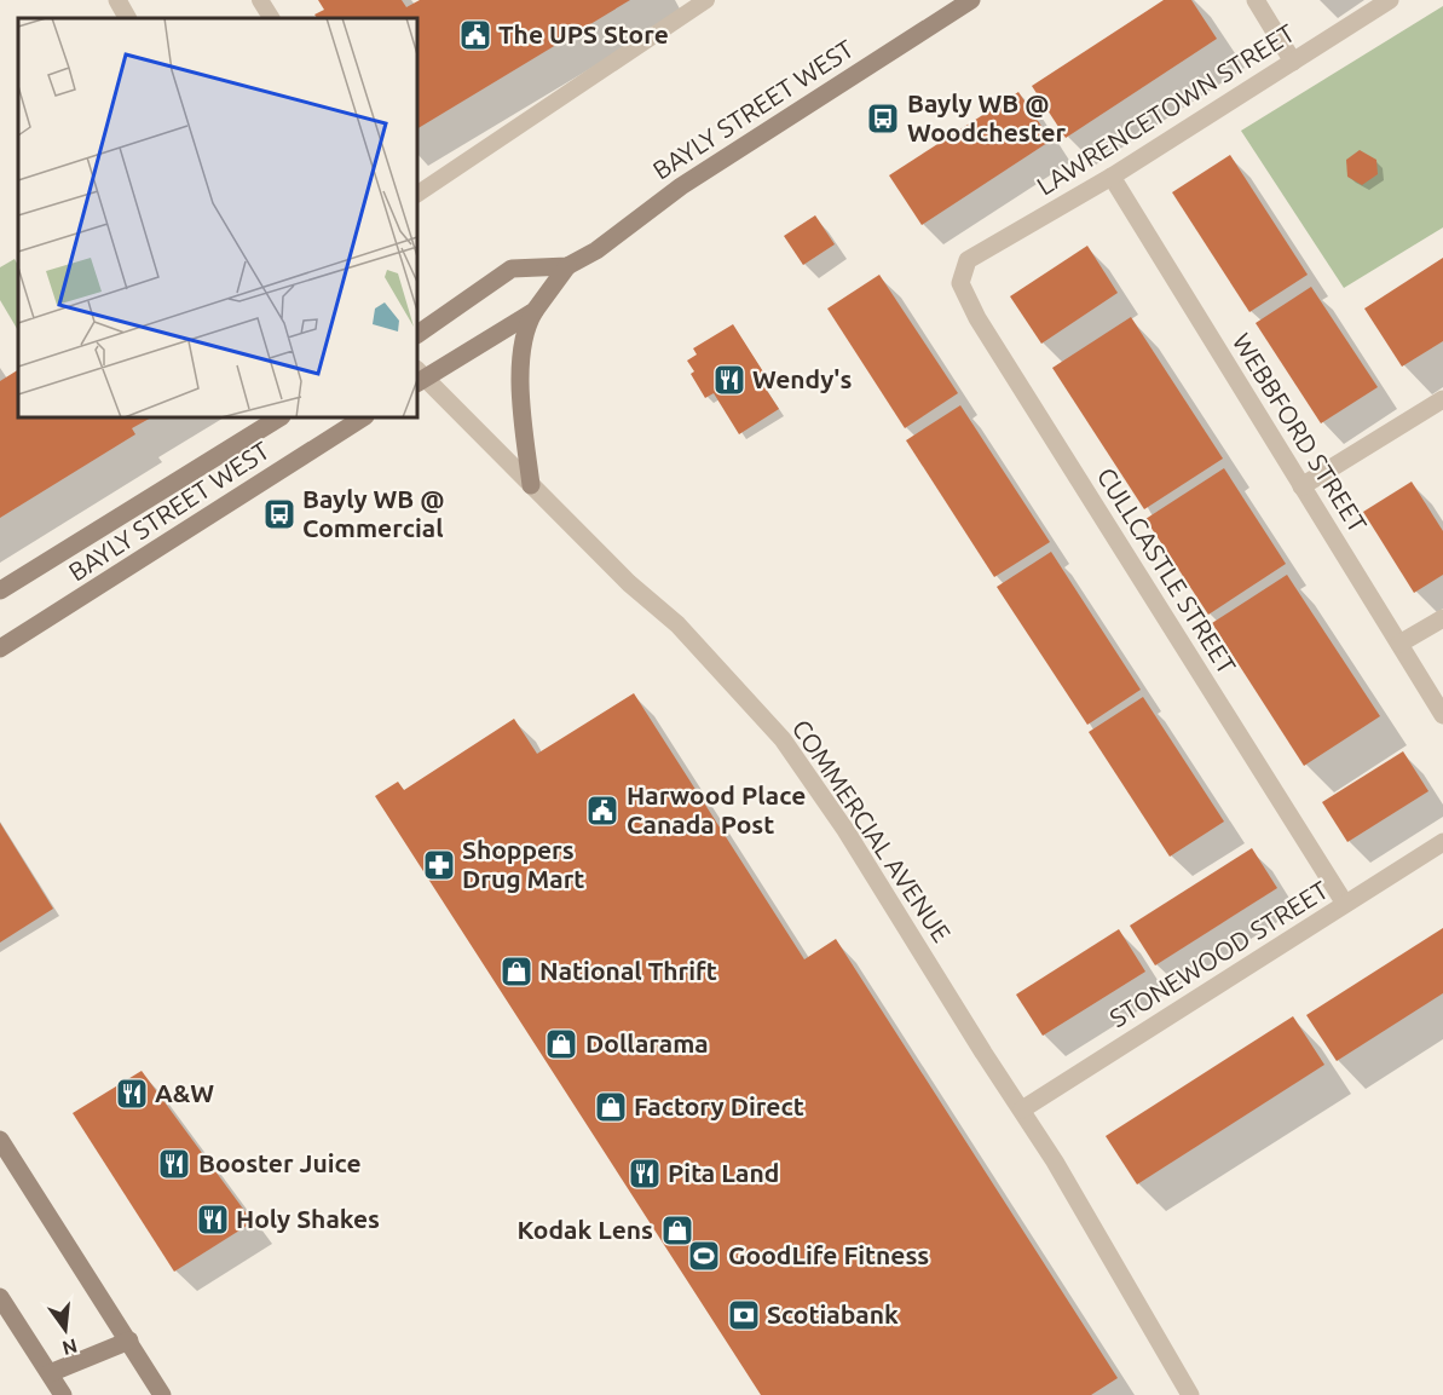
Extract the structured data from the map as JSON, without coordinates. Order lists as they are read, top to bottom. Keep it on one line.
{"streets":{"main road":["BAYLY STREET WEST"],"street":["LAWRENCETOWN STREET","WEBBFORD STREET","CULLCASTLE STREET","COMMERCIAL AVENUE","STONEWOOD STREET"]},"crossings":[["BAYLY STREET WEST","COMMERCIAL AVENUE"],["LAWRENCETOWN STREET","WEBBFORD STREET"],["LAWRENCETOWN STREET","CULLCASTLE STREET"],["CULLCASTLE STREET","STONEWOOD STREET"],["COMMERCIAL AVENUE","STONEWOOD STREET"]],"places":{"public building":["The UPS Store","Harwood Place Canada Post"],"bus stop":["Bayly WB @ Woodchester","Bayly WB @ Commercial"],"restaurant":["Wendy's","A&W","Booster Juice","Pita Land","Holy Shakes"],"pharmacy":["Shoppers Drug Mart"],"shop":["National Thrift","Dollarama","Factory Direct","Kodak Lens"],"sports":["GoodLife Fitness"],"bank":["Scotiabank"]},"north":"bottom"}
